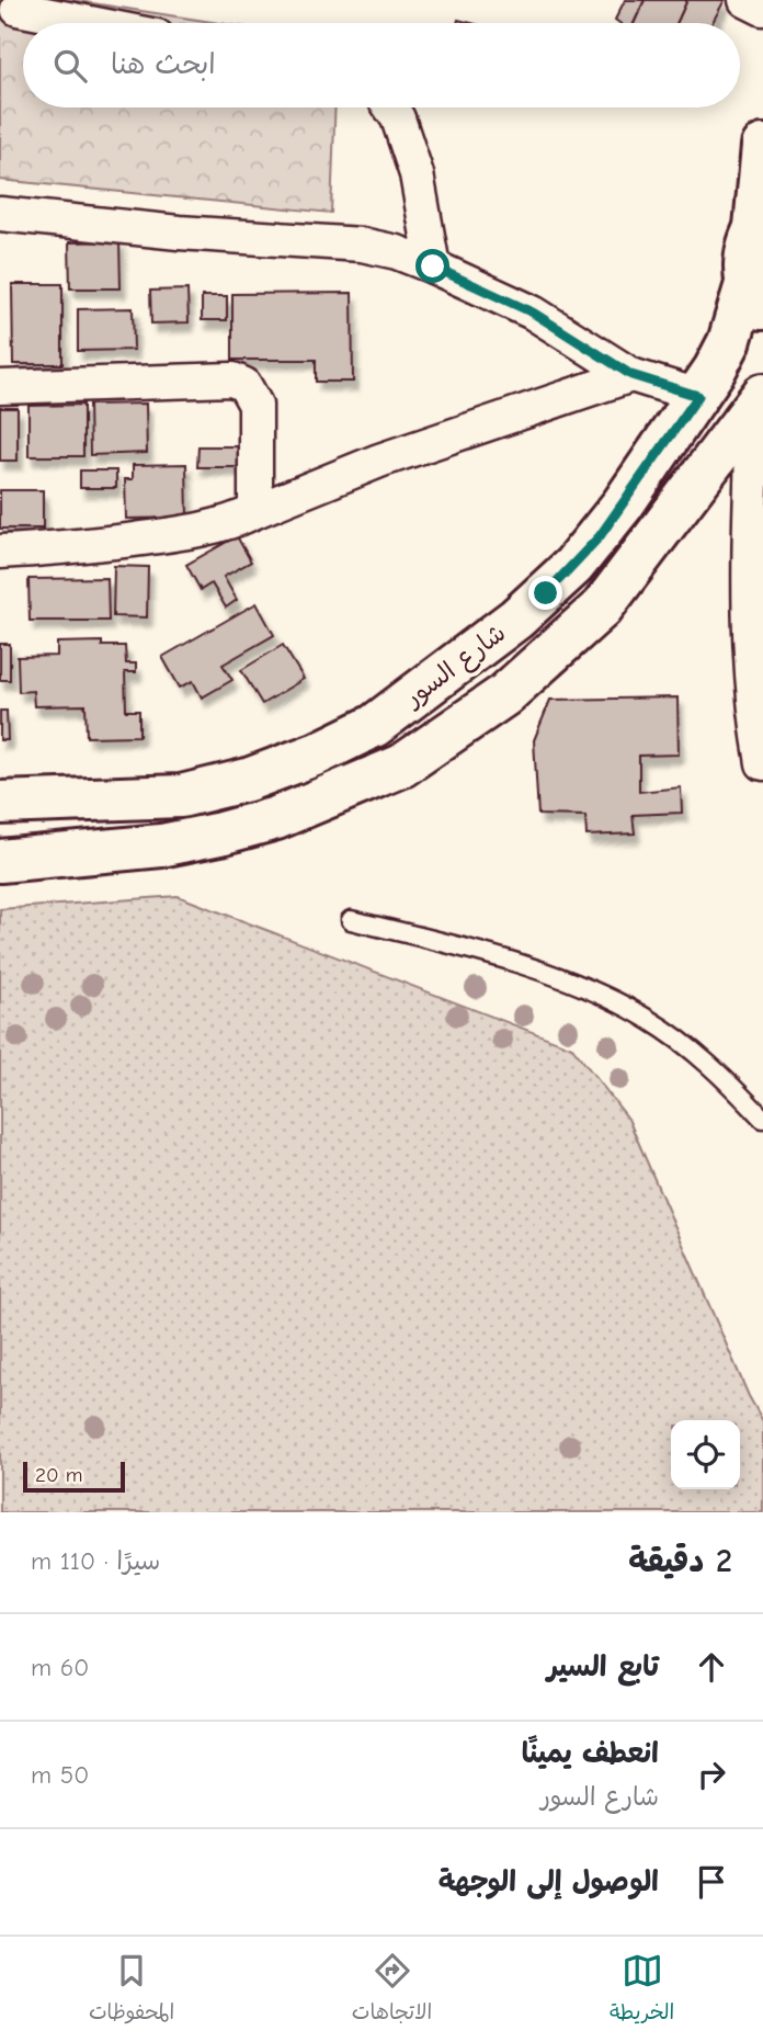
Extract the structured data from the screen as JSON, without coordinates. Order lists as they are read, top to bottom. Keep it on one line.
{"streets":{"main road":["شارع السور"]},"scale_bar":"20 m","page":{"search":"ابحث هنا","scale":"20 m","heading":["2 دقيقة","سيرًا · 110 m"],"list":[["تابع السير","60 m"],["انعطف يمينًا","شارع السور","50 m"],"الوصول إلى الوجهة"],"nav":["الخريطة","الاتجاهات","المحفوظات"]}}
